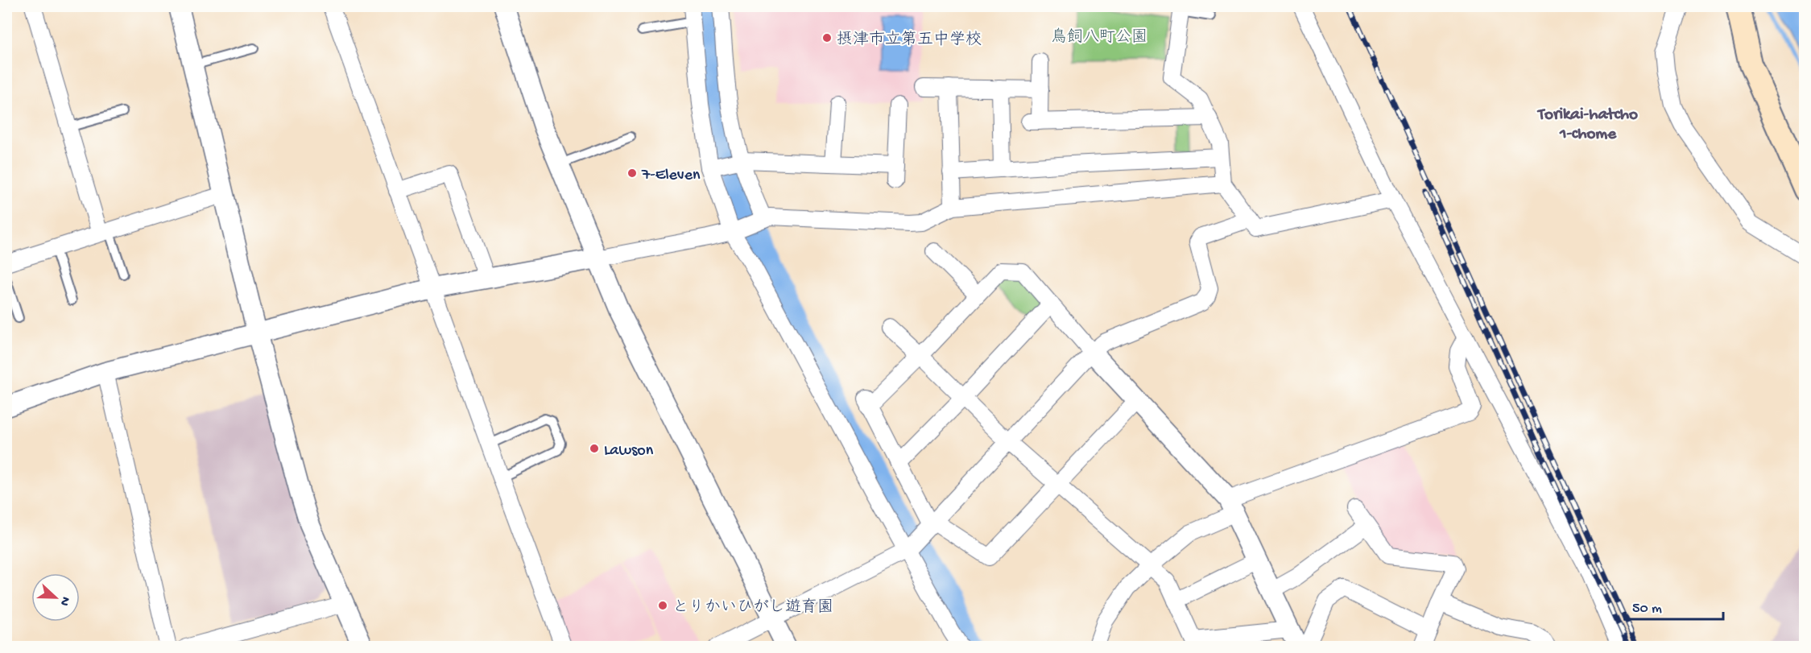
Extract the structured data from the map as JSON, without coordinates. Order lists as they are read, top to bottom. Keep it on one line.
{"districts":["Torikai-hatcho 1-chome"],"parks":["鳥飼八町公園"],"places":["摂津市立第五中学校","7-Eleven","Lawson","とりかいひがし遊育園"],"scale_bar":"50 m","north":"right"}
